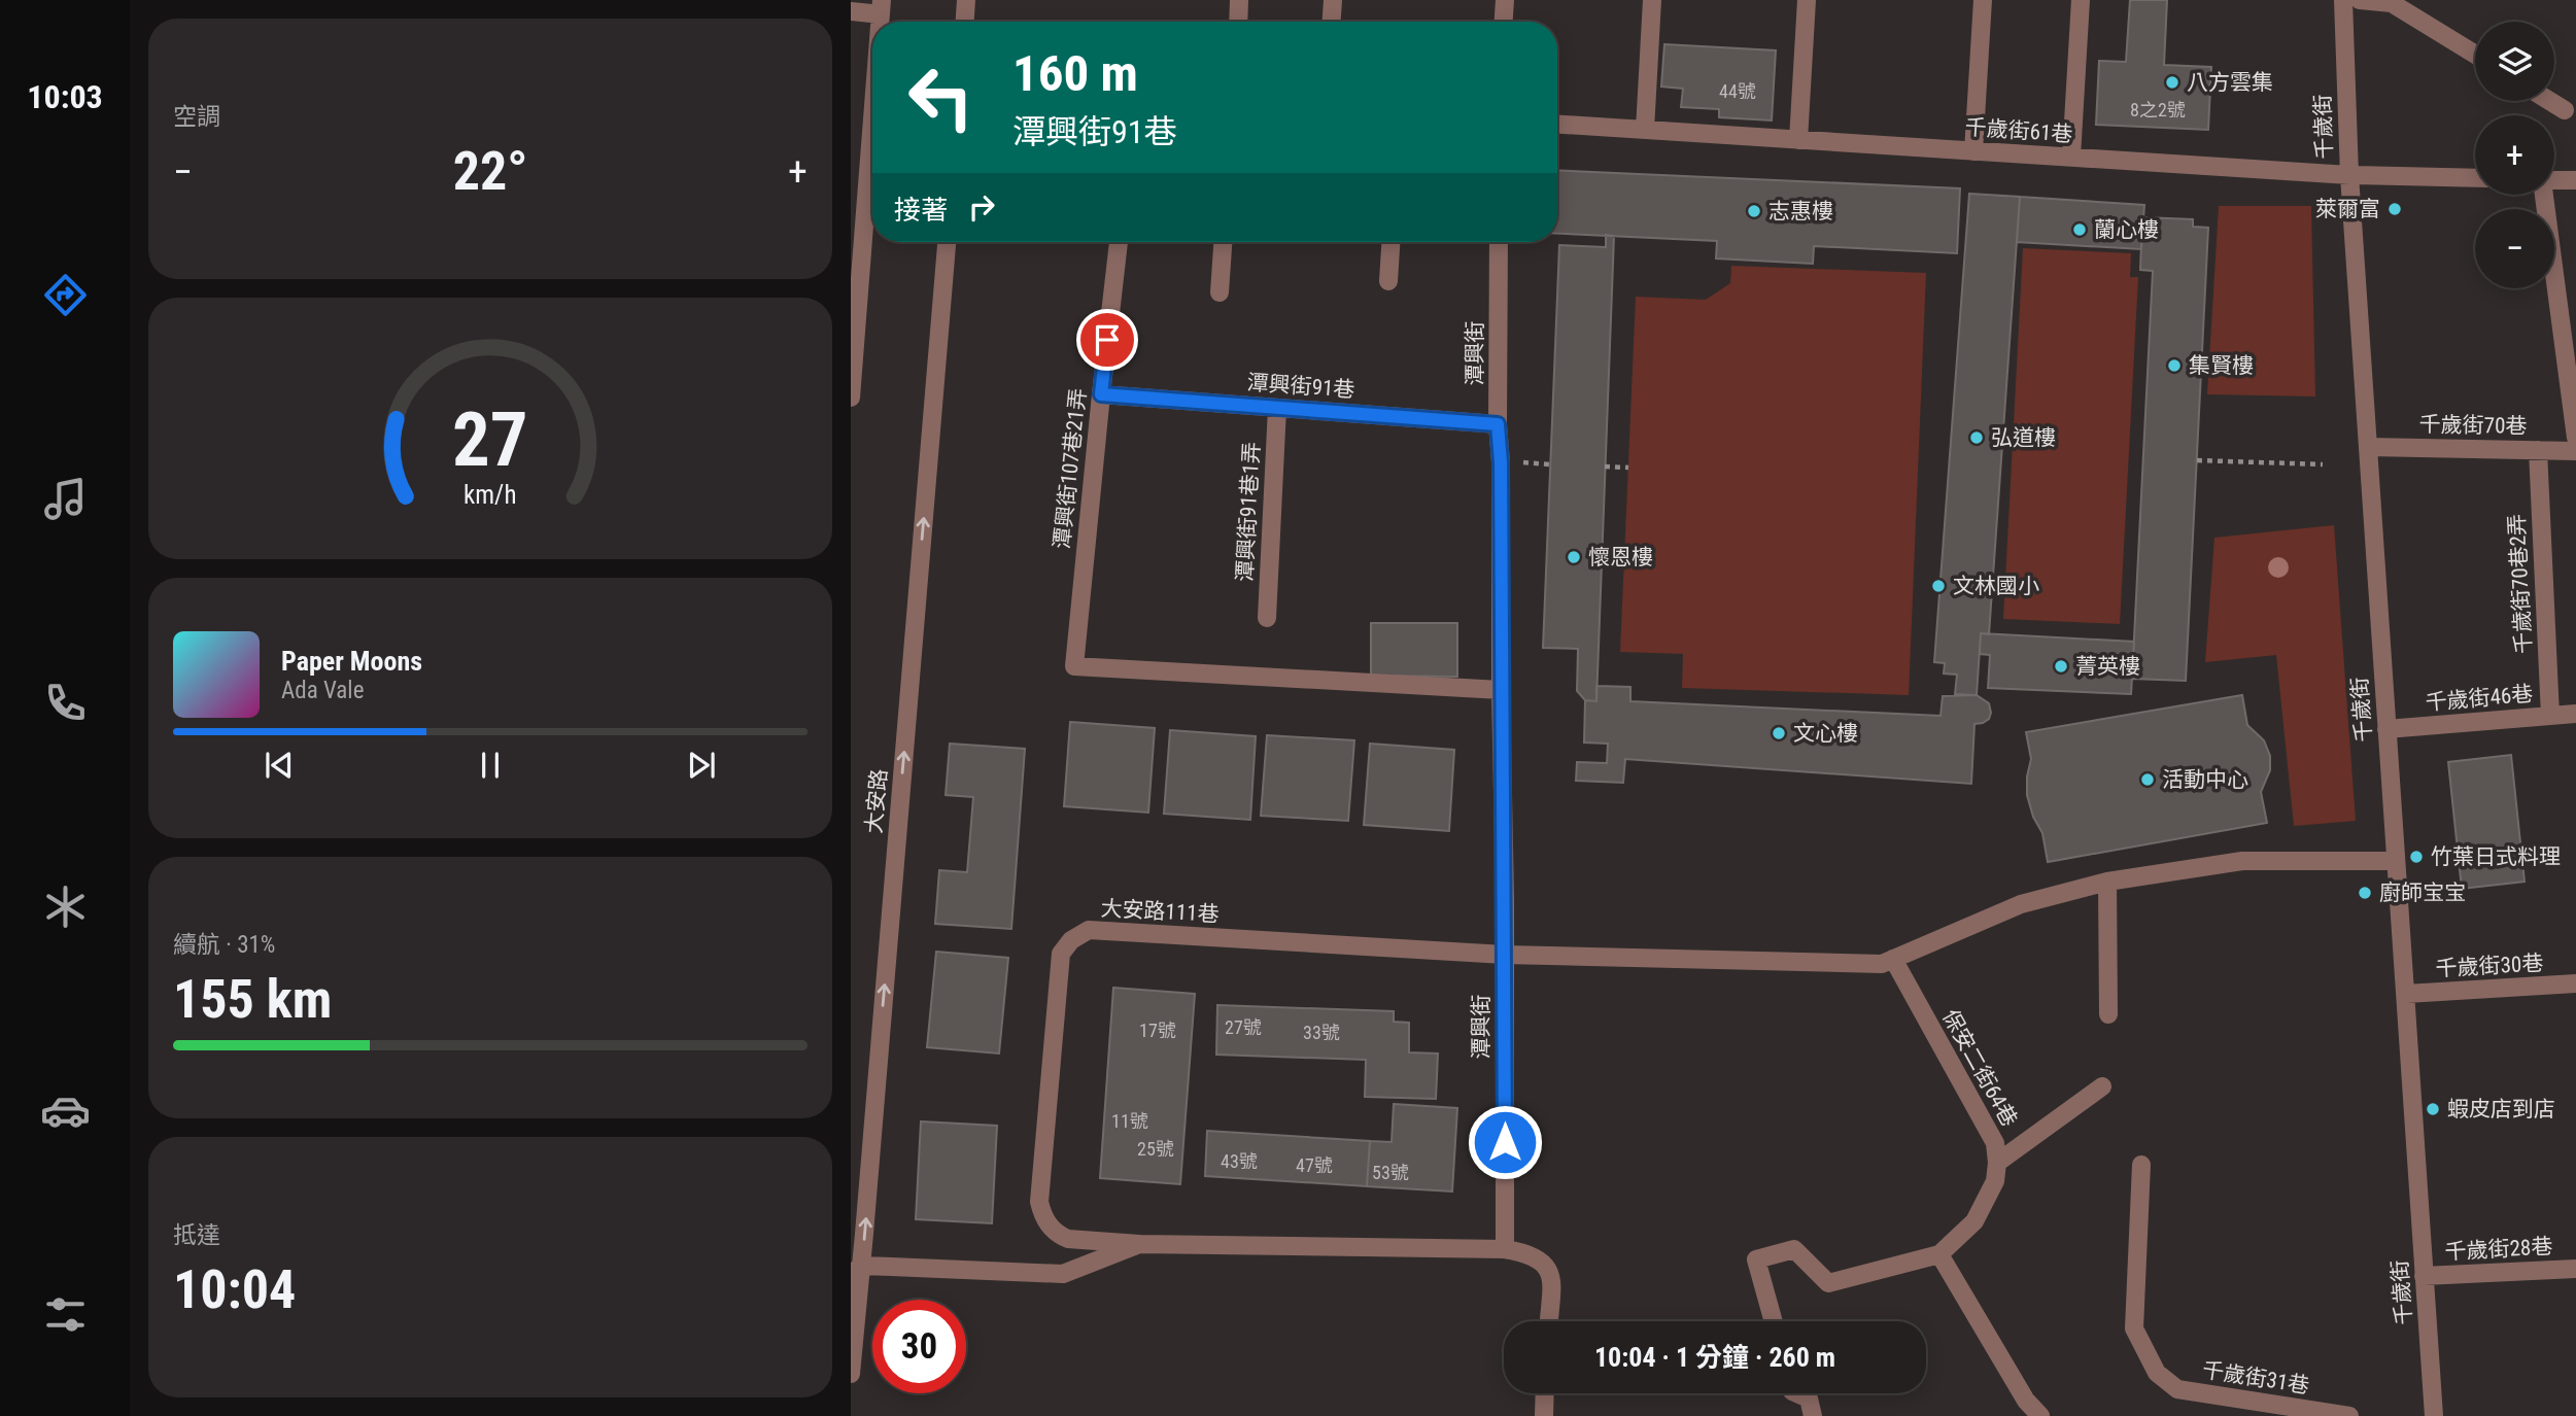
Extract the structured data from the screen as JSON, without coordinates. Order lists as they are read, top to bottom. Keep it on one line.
{"streets":{"street":["千歲街","千歲街61巷","潭興街","潭興街91巷","千歲街70巷","潭興街107巷21弄","潭興街91巷1弄","千歲街70巷2弄","千歲街46巷","大安路","大安路111巷","千歲街30巷","保安二街64巷","千歲街28巷","千歲街31巷"]},"crossings":[["千歲街","千歲街61巷"],["千歲街","千歲街70巷"],["千歲街","千歲街46巷"],["千歲街","千歲街30巷"],["千歲街","千歲街28巷"],["潭興街","潭興街91巷"],["潭興街","潭興街107巷21弄"],["潭興街","大安路111巷"],["潭興街91巷","潭興街107巷21弄"],["潭興街91巷","潭興街91巷1弄"],["千歲街70巷","千歲街70巷2弄"],["千歲街70巷2弄","千歲街46巷"],["大安路","大安路111巷"]],"one_way":["大安路"],"places":["八方雲集","萊爾富","志惠樓","蘭心樓","集賢樓","弘道樓","懷恩樓","文林國小","菁英樓","文心樓","活動中心","竹葉日式料理","廚師宝宝","蝦皮店到店"],"house_numbers":["44號","8之2號","27號","17號","33號","11號","25號","43號","47號","53號"],"page":{"tabs":"10:03","tile":["空調",["續航 · 31%","155 km"],["抵達","10:04"]],"map_buttons":["+","−"],"turn":["160 m","潭興街91巷"],"heat":["−","22°","+"],"then":"接著","song":["Paper Moons","Ada Vale"],"limit":"30","trip":"10:04 · 1 分鐘 · 260 m","gauge":["27","km/h"]}}
